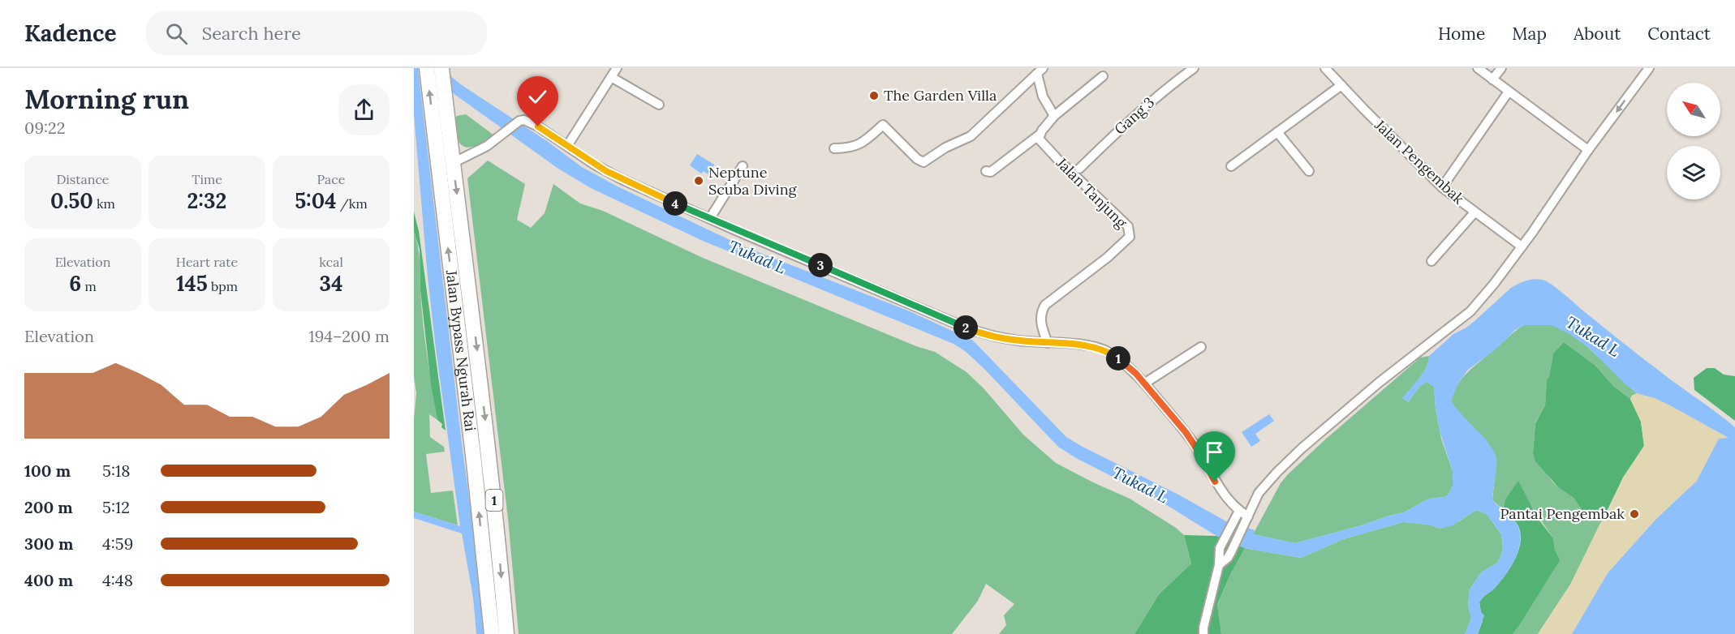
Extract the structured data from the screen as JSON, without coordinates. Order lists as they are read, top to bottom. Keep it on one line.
{"streets":{"highway":["Jalan Bypass Ngurah Rai","1"],"street":["Gang 3","Jalan Pengembak","Jalan Tanjung"]},"water":["Tukad L"],"places":["The Garden Villa","Neptune Scuba Diving","Pantai Pengembak"],"north":"top left","page":{"header":"Kadence","search":"Search here","nav":["Home","Map","About","Contact"],"heading":["Morning run","09:22"],"stats":[["Distance","0.50 km"],["Time","2:32"],["Pace","5:04 /km"],["Elevation","6 m"],["Heart rate","145 bpm"],["kcal","34"]],"pins":["4","3","2","1"],"chart":["Elevation","194–200 m"],"list":[{"name":"100 m","note":"5:18"},{"name":"200 m","note":"5:12"},{"name":"300 m","note":"4:59"},{"name":"400 m","note":"4:48"}]}}
